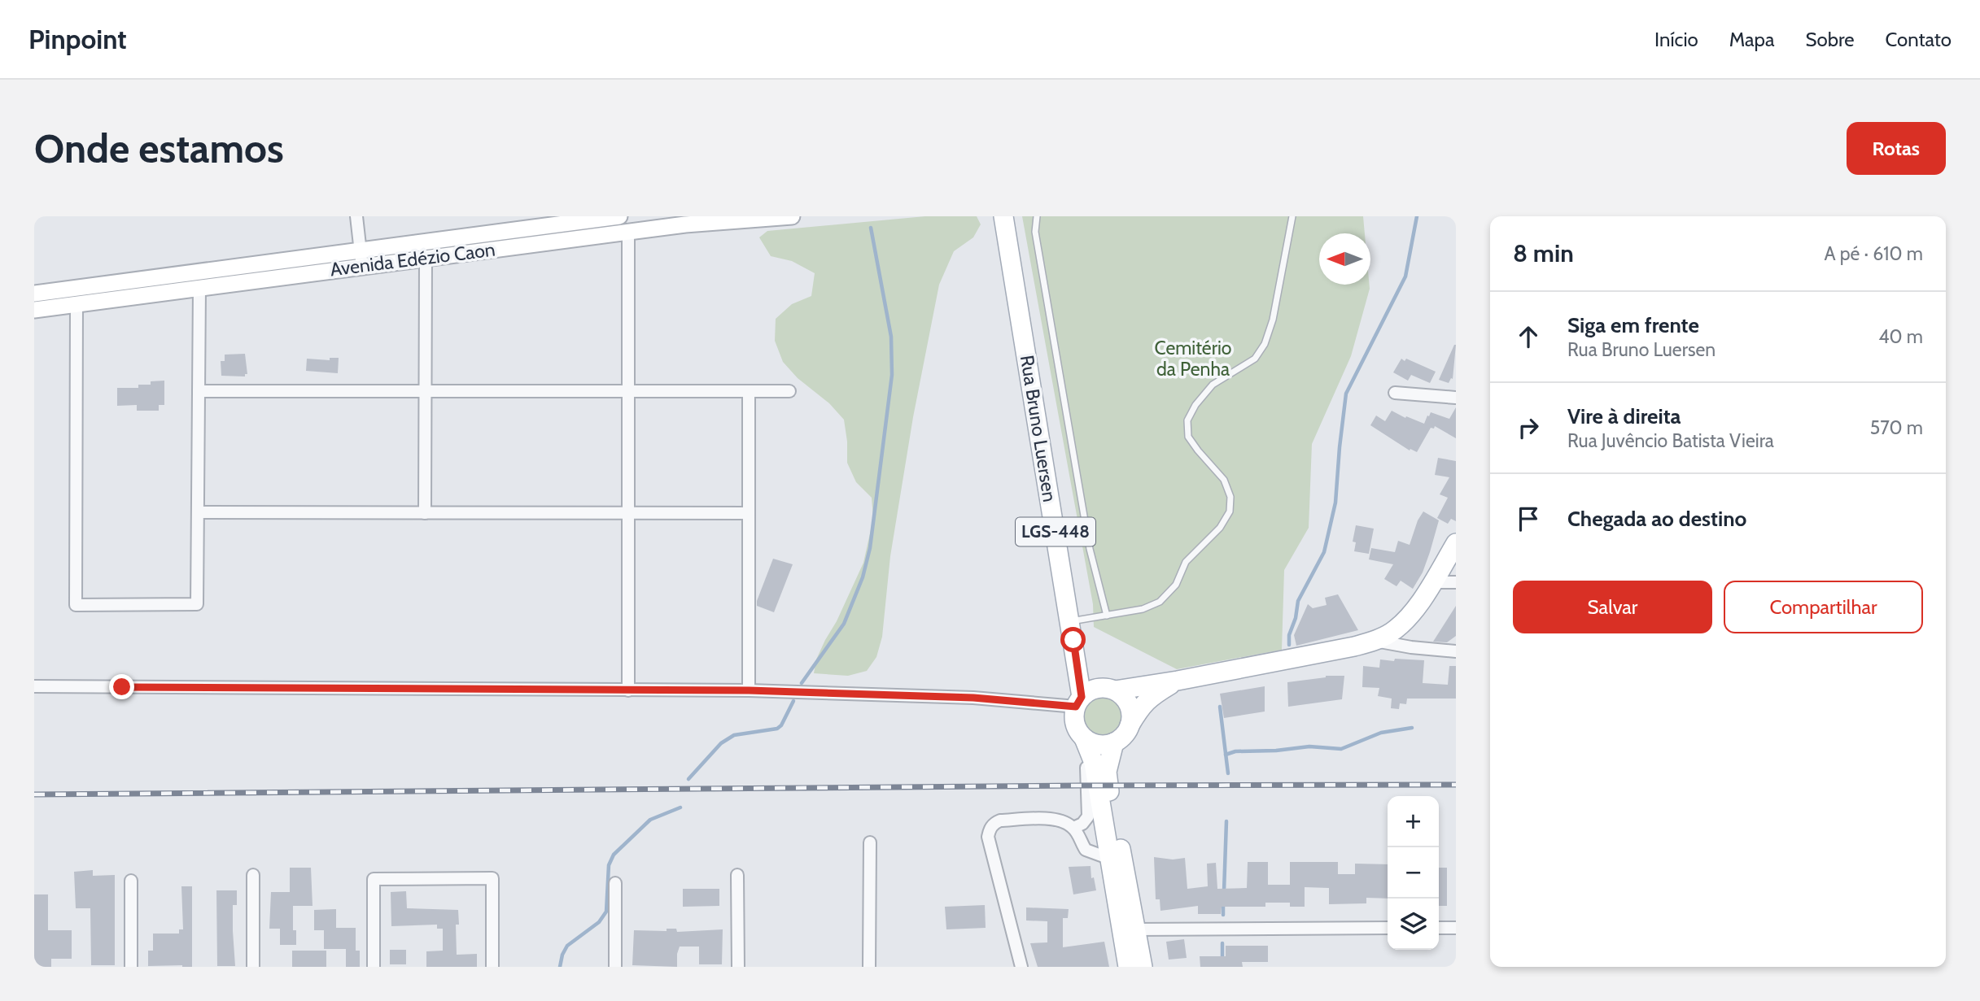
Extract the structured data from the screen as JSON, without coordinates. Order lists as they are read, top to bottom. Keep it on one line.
{"streets":{"main road":["Avenida Edézio Caon","Rua Bruno Luersen","LGS-448"]},"parks":["Cemitério da Penha"],"north":"left","page":{"header":"Pinpoint","nav":["Início","Mapa","Sobre","Contato"],"buttons":["Rotas",["Salvar","Compartilhar"]],"title":"Onde estamos","heading":["8 min","A pé · 610 m"],"list":[["Siga em frente","Rua Bruno Luersen","40 m"],["Vire à direita","Rua Juvêncio Batista Vieira","570 m"],"Chegada ao destino"],"map_buttons":["+","−"]}}
